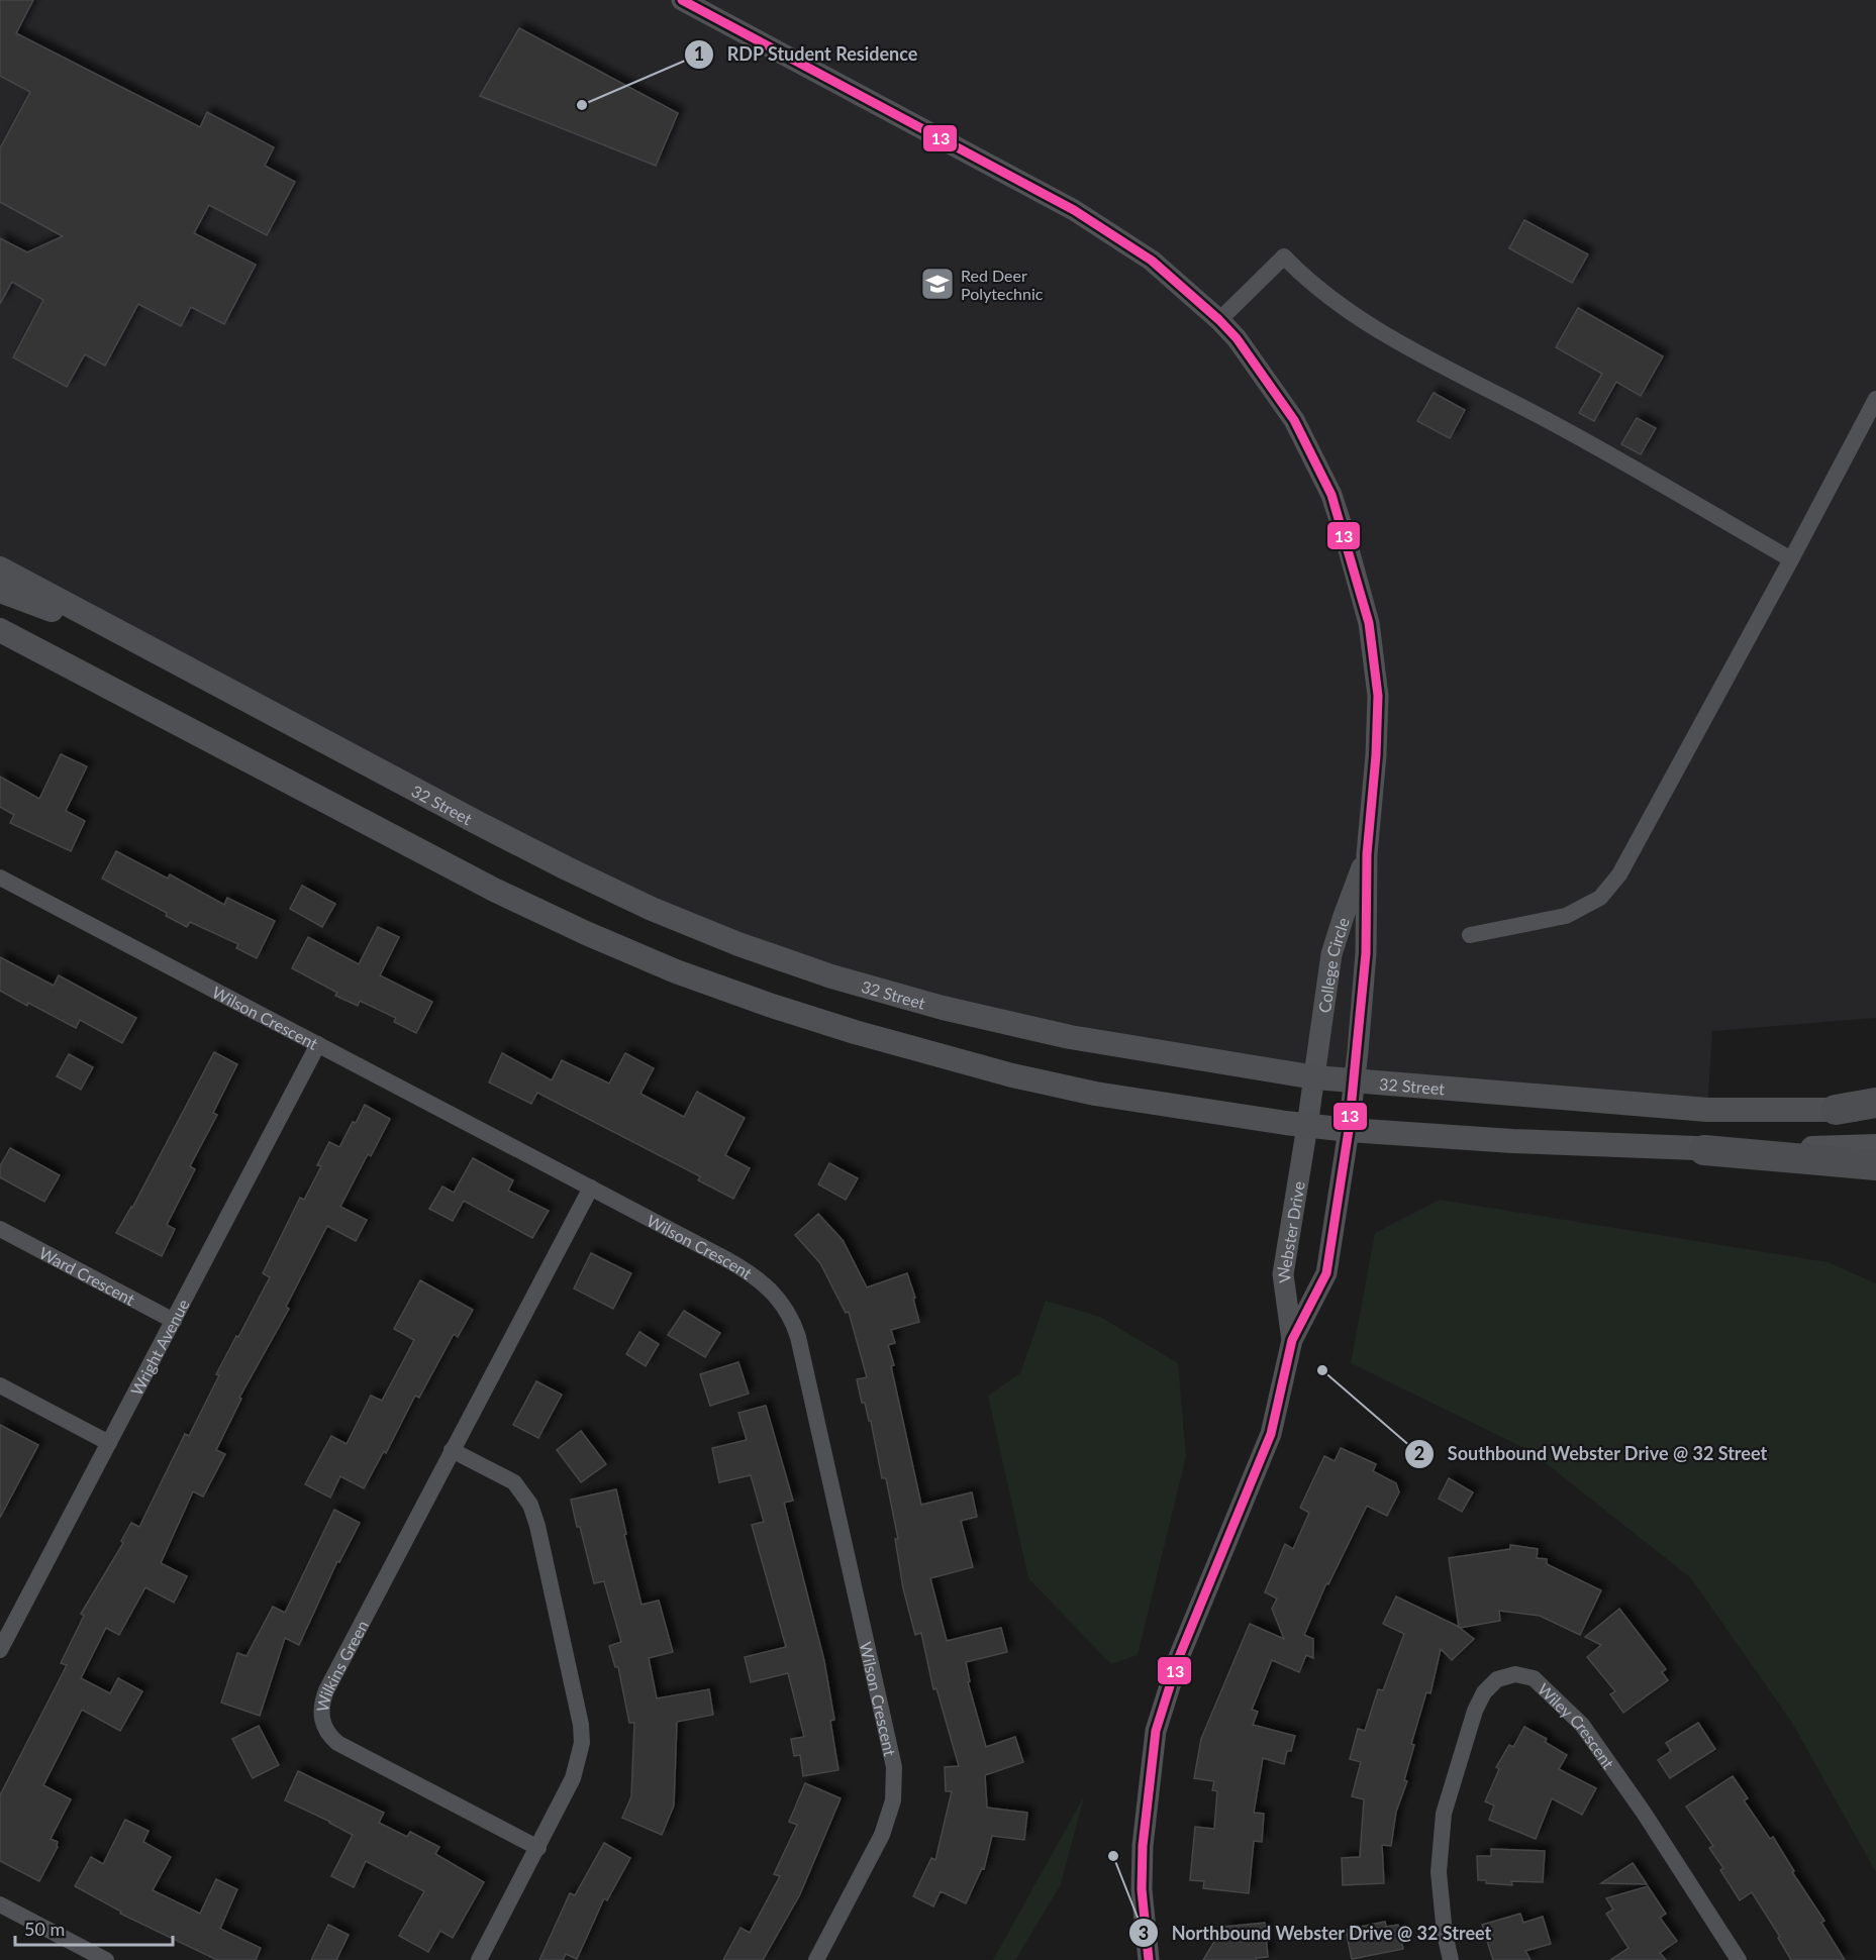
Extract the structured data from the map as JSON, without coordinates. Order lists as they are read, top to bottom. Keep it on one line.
{"streets":{"main road":["32 Street"],"street":["College Circle","Wilson Crescent","Webster Drive","Ward Crescent","Wright Avenue","Wilkins Green","Wiley Crescent"]},"crossings":[["32 Street","College Circle"],["College Circle","Webster Drive"],["Wilson Crescent","Wright Avenue"],["Wilson Crescent","Wilkins Green"],["Ward Crescent","Wright Avenue"]],"places":{"other":["RDP Student Residence","Southbound Webster Drive @ 32 Street","Northbound Webster Drive @ 32 Street"],"school or university":["Red Deer Polytechnic"]},"lines":["transit line 13"],"scale_bar":"50 m"}
